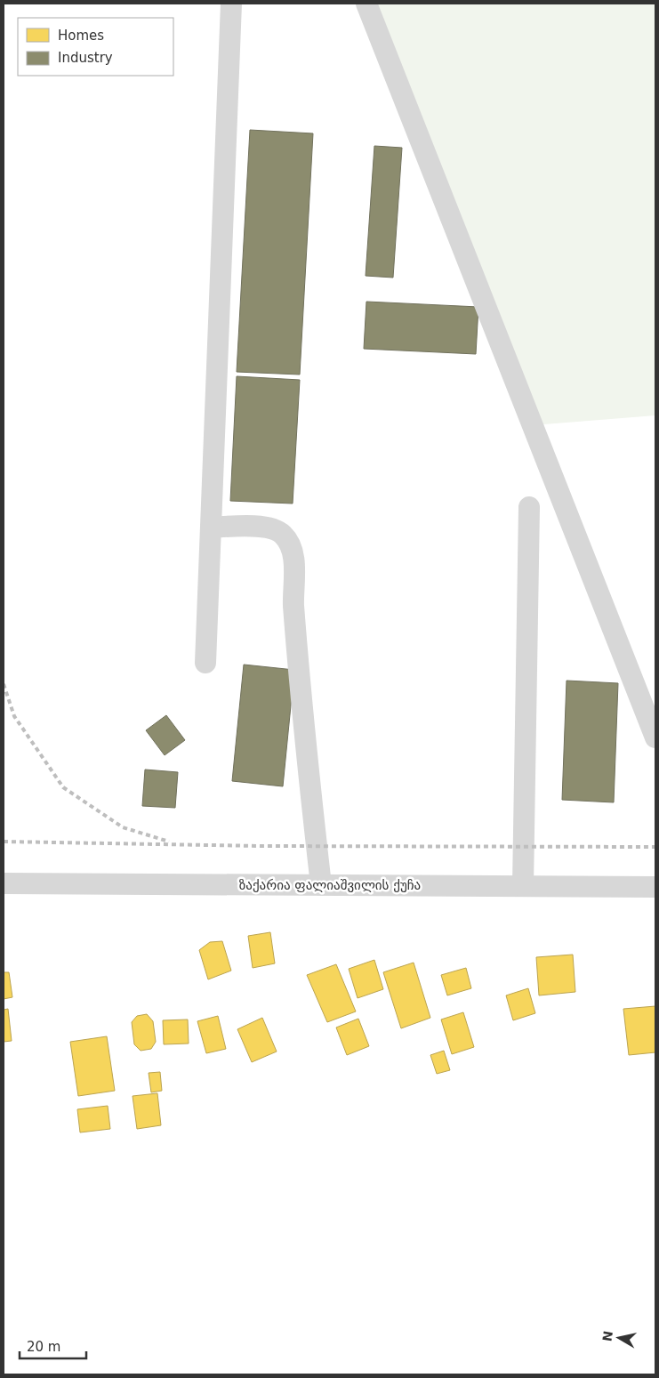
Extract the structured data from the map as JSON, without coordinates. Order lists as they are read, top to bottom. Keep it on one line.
{"streets":{"street":["ზაქარია ფალიაშვილის ქუჩა"]},"legend":["Homes","Industry"],"scale_bar":"20 m","north":"left"}
